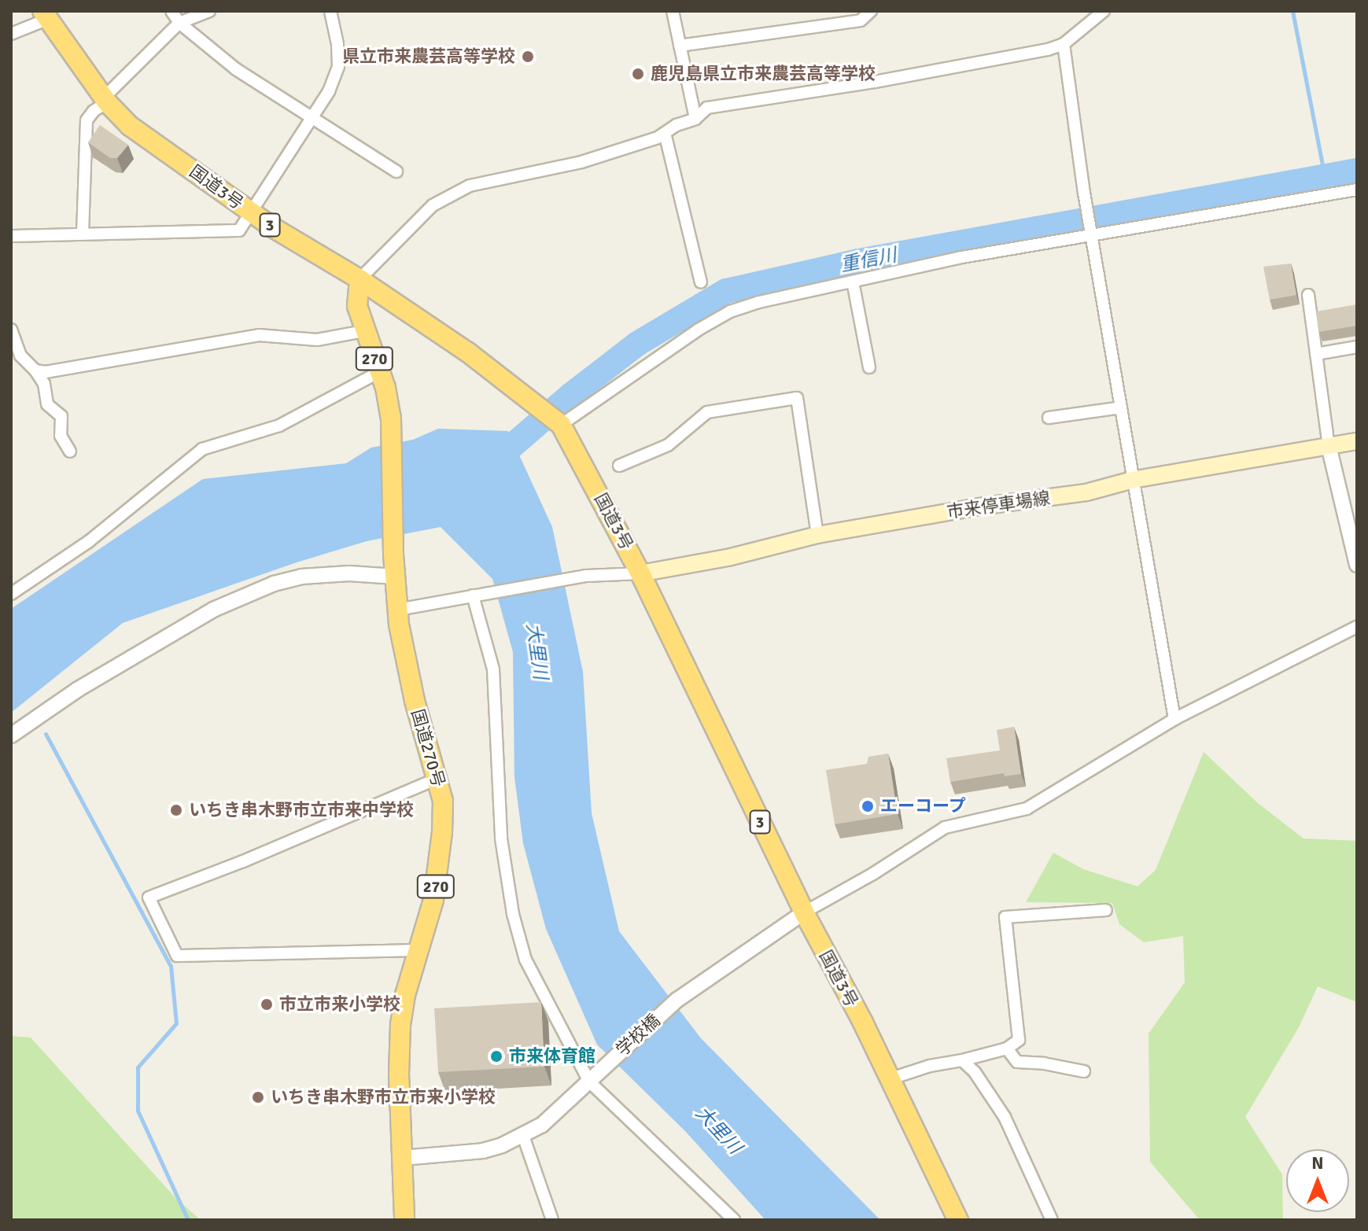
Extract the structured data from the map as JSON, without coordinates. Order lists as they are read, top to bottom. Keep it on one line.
{"streets":{"highway":["国道3号","3","270","国道270号"],"main road":["市来停車場線"],"street":["学校橋"]},"crossings":[["国道3号","市来停車場線"],["国道3号","国道270号"],["国道3号","学校橋"],["国道270号","学校橋"]],"water":["重信川","大里川"],"places":["県立市来農芸高等学校","鹿児島県立市来農芸高等学校","エーコープ","いちき串木野市立市来中学校","市立市来小学校","市来体育館","いちき串木野市立市来小学校"],"north":"top"}
